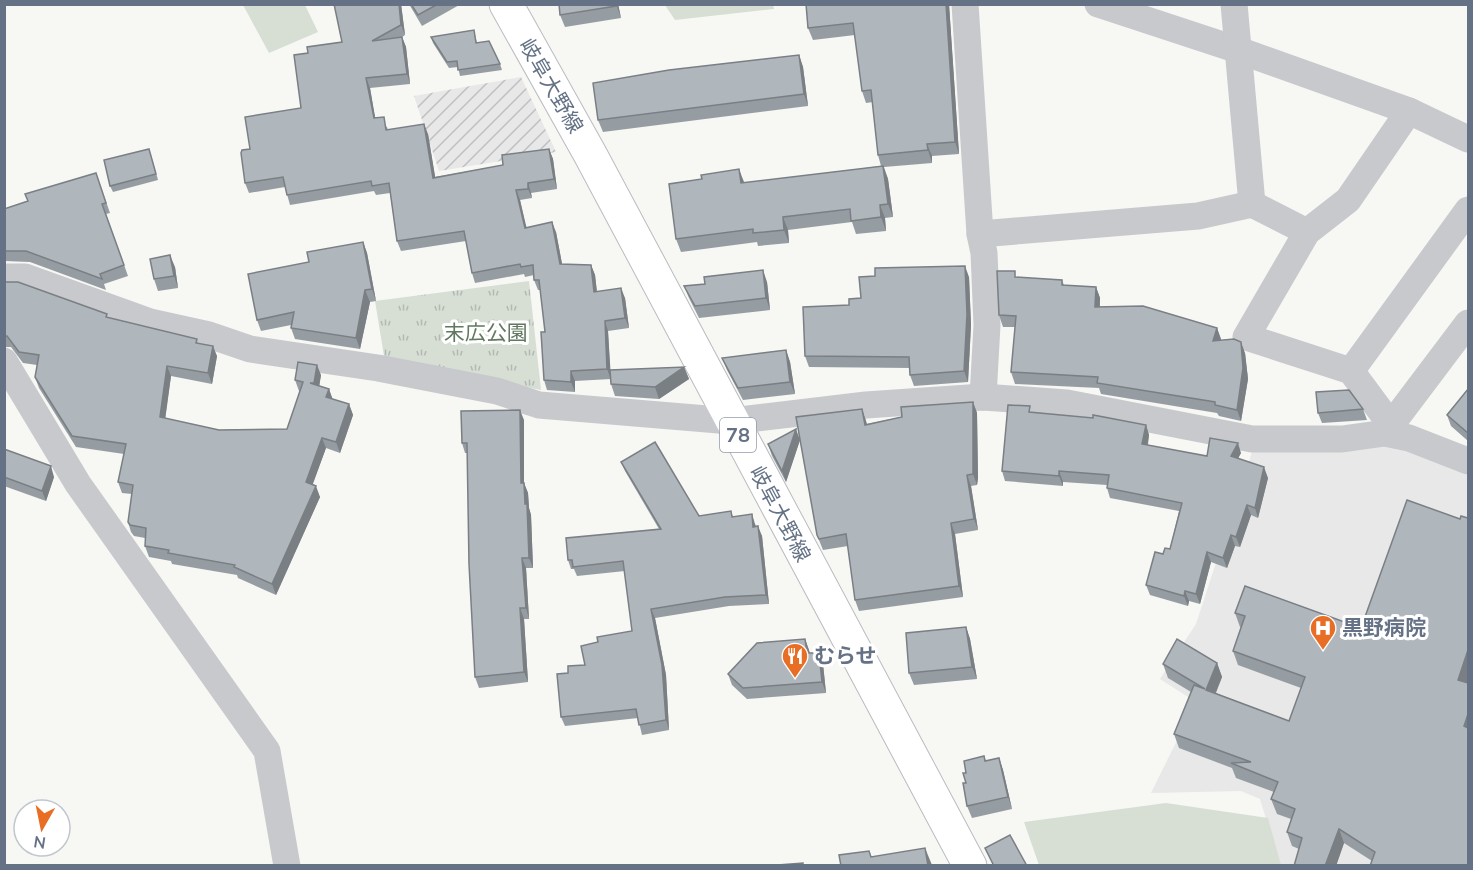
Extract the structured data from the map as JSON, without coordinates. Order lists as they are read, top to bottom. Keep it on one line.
{"streets":{"main road":["岐阜大野線","78"]},"parks":["末広公園"],"places":{"hospital":["黒野病院"],"restaurant":["むらせ"]},"north":"bottom"}
